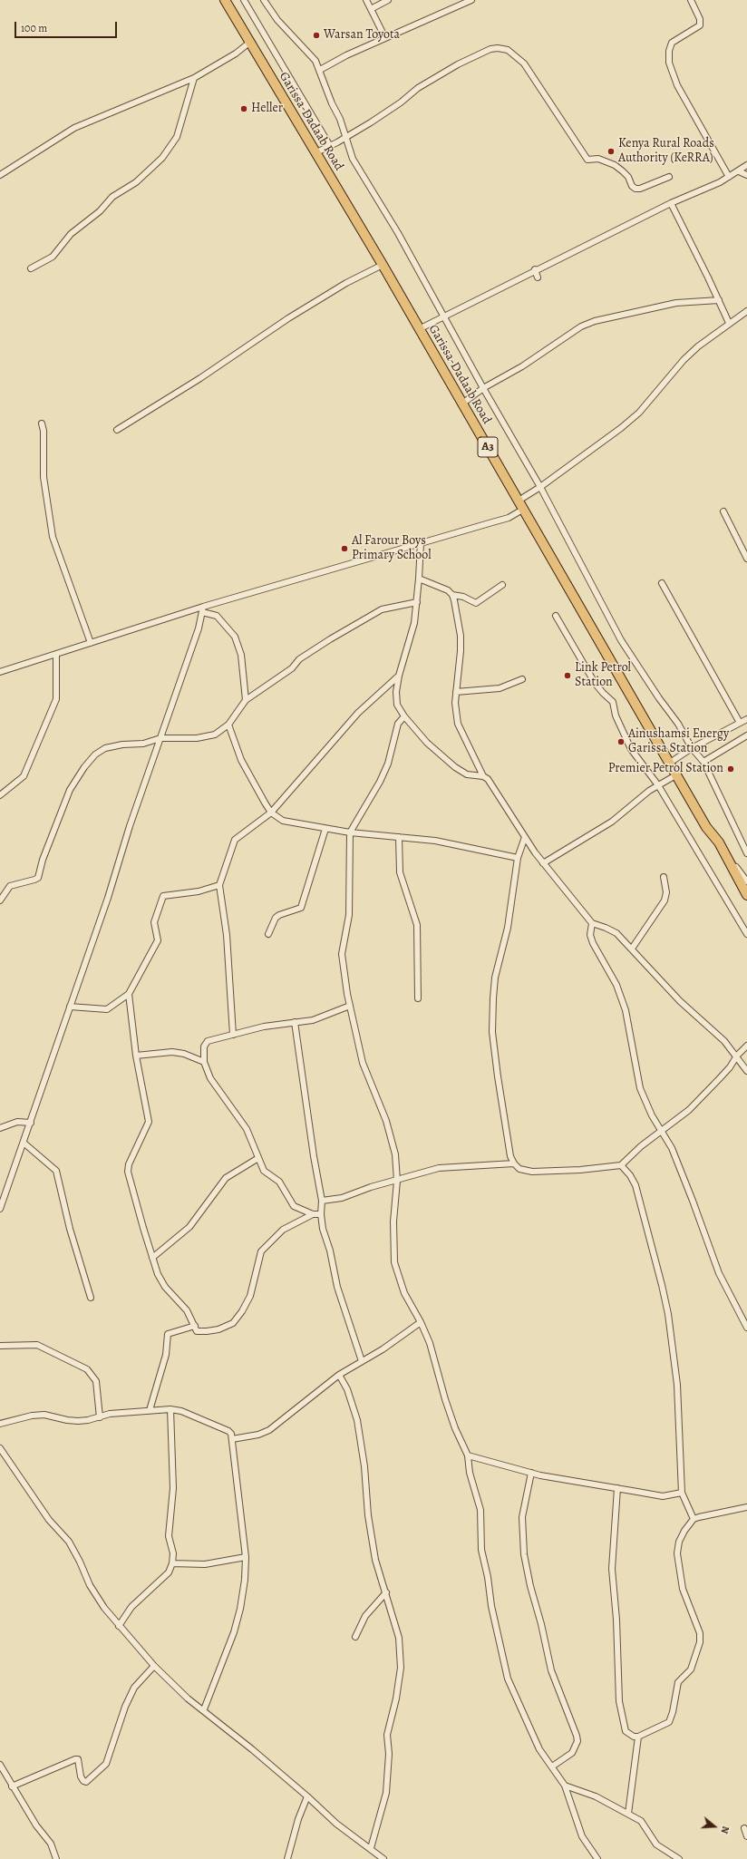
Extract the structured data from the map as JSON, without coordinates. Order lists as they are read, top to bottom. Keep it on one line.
{"streets":{"highway":["Garissa-Dadaab Road","A3"]},"places":["Warsan Toyota","Heller","Kenya Rural Roads Authority (KeRRA)","Al Farour Boys Primary School","Link Petrol Station","Ainushamsi Energy Garissa Station","Premier Petrol Station"],"scale_bar":"100 m","north":"right"}
